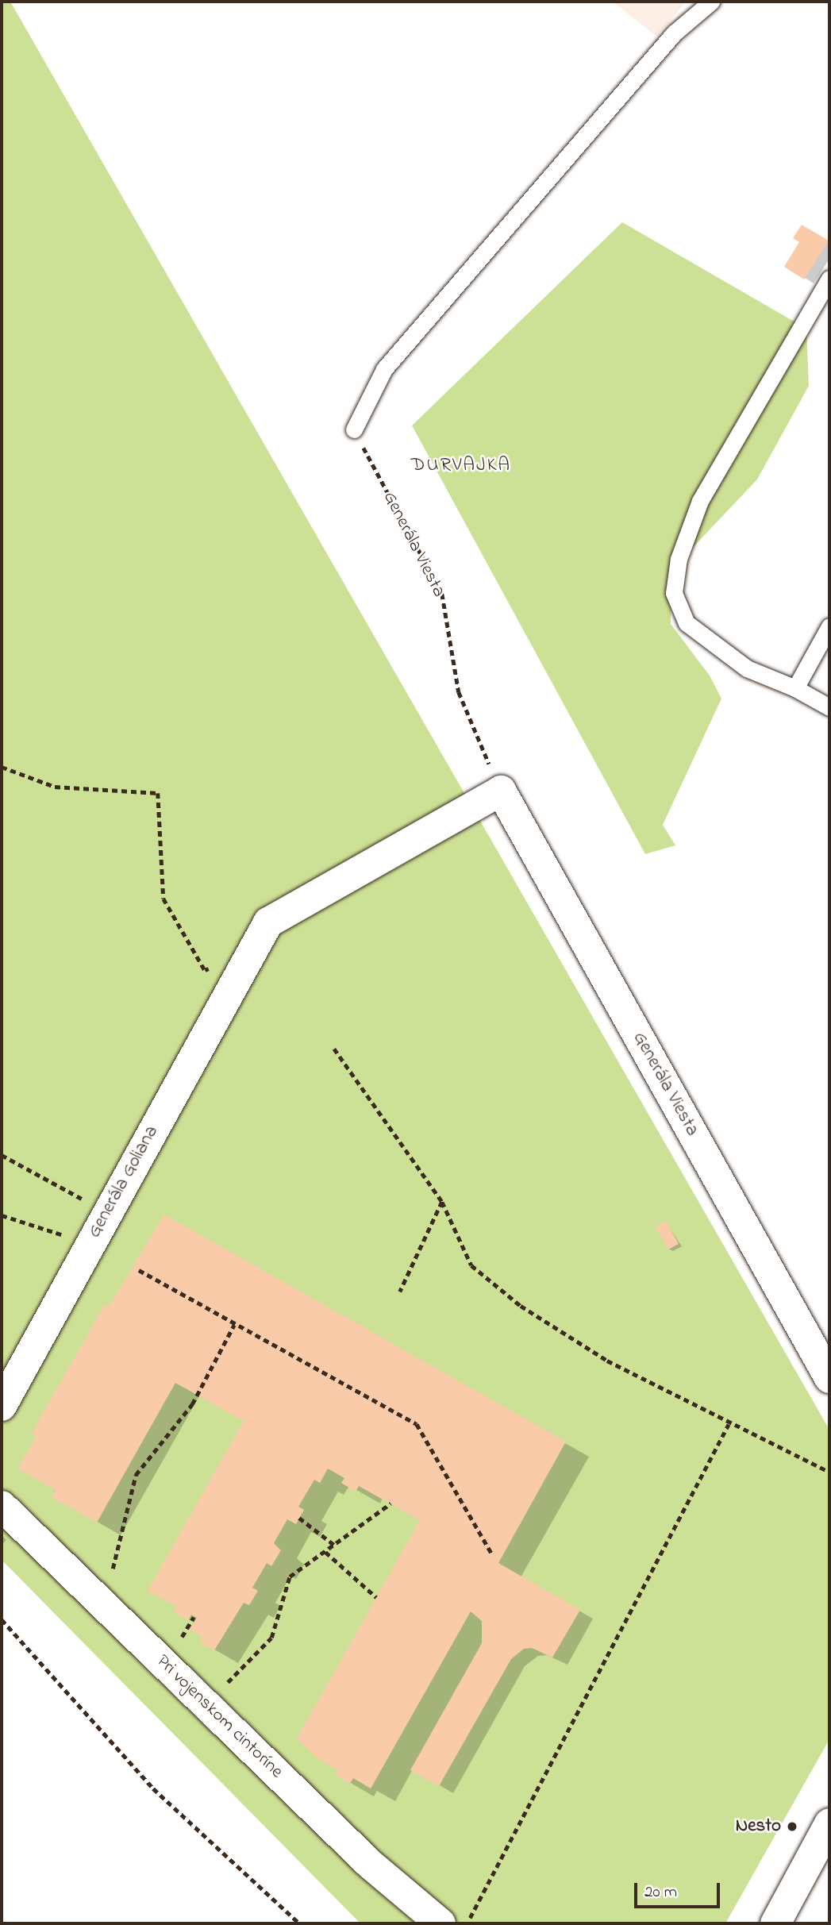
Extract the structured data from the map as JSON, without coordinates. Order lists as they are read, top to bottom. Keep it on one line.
{"streets":{"street":["Generála Viesta","Generála Goliana","Pri vojenskom cintoríne"]},"districts":["DURVAJKA"],"places":["Nesto"],"scale_bar":"20 m"}
